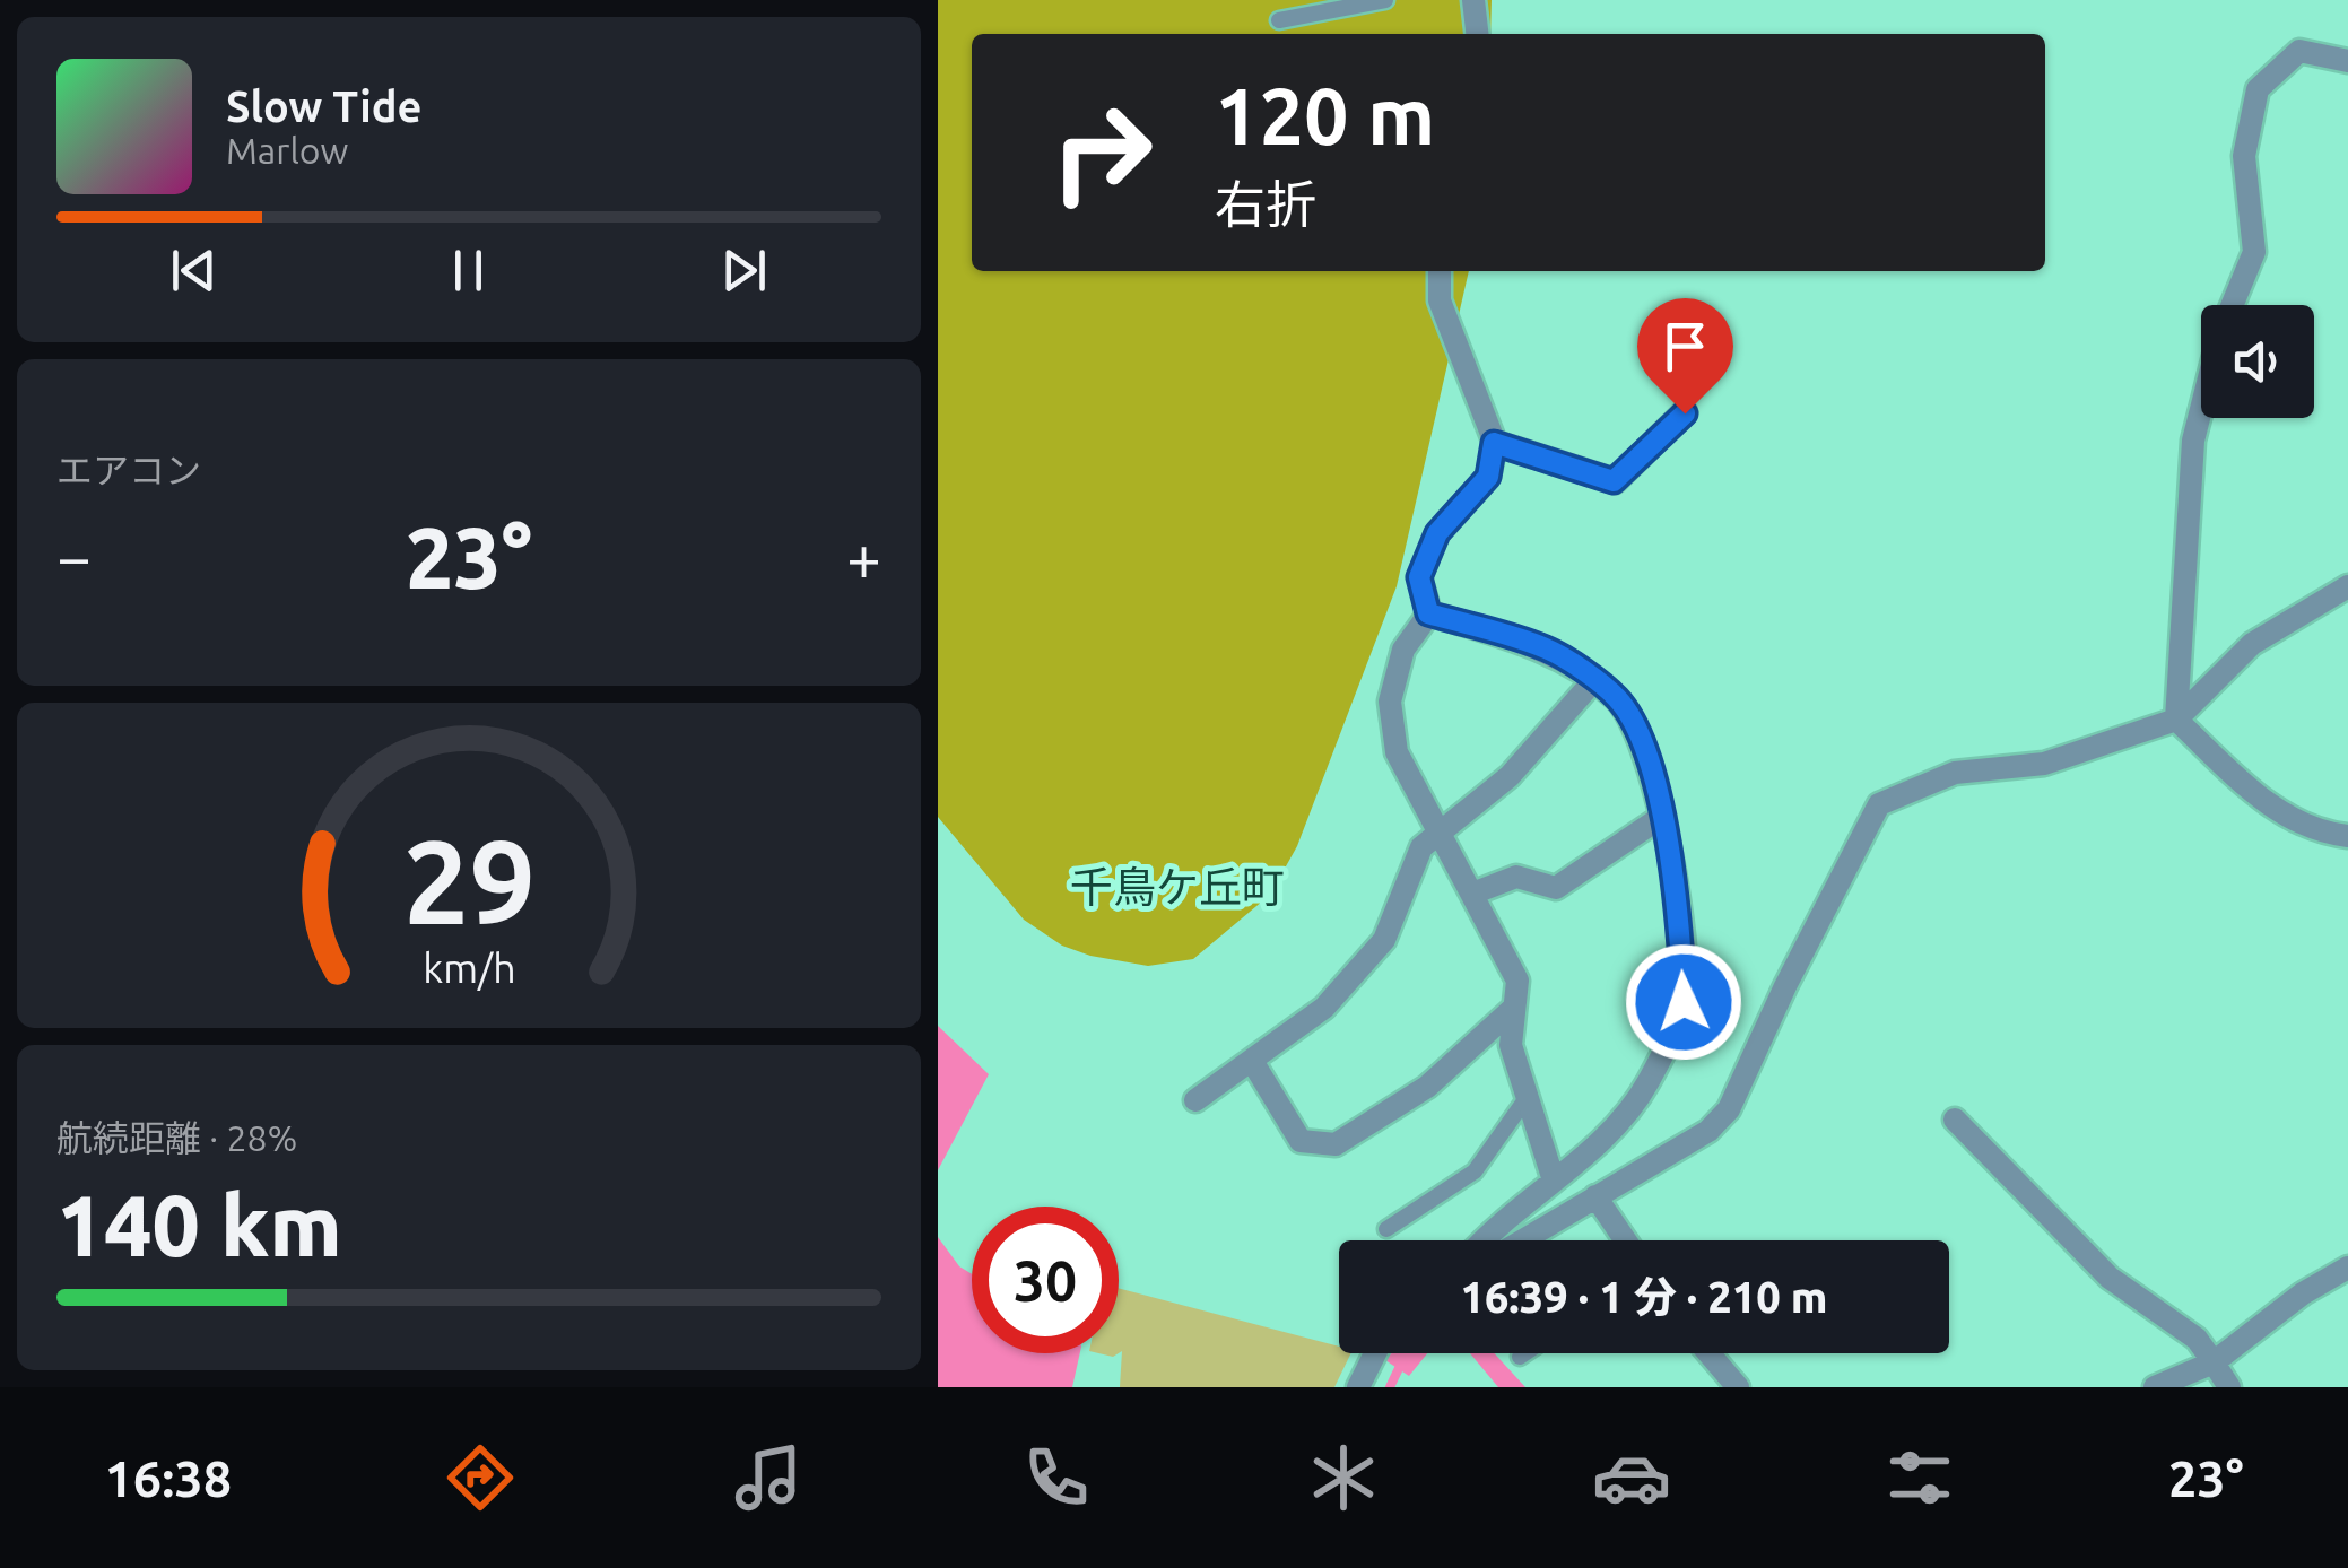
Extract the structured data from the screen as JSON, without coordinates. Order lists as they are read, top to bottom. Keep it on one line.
{"districts":["千鳥ケ丘町"],"page":{"turn":["120 m","右折"],"song":["Slow Tide","Marlow"],"tile":["エアコン",["航続距離 · 28%","140 km"]],"heat":["−","23°","+"],"limit":"30","trip":"16:39 · 1 分 · 210 m","tabs":["16:38","23°"],"gauge":["29","km/h"]}}
